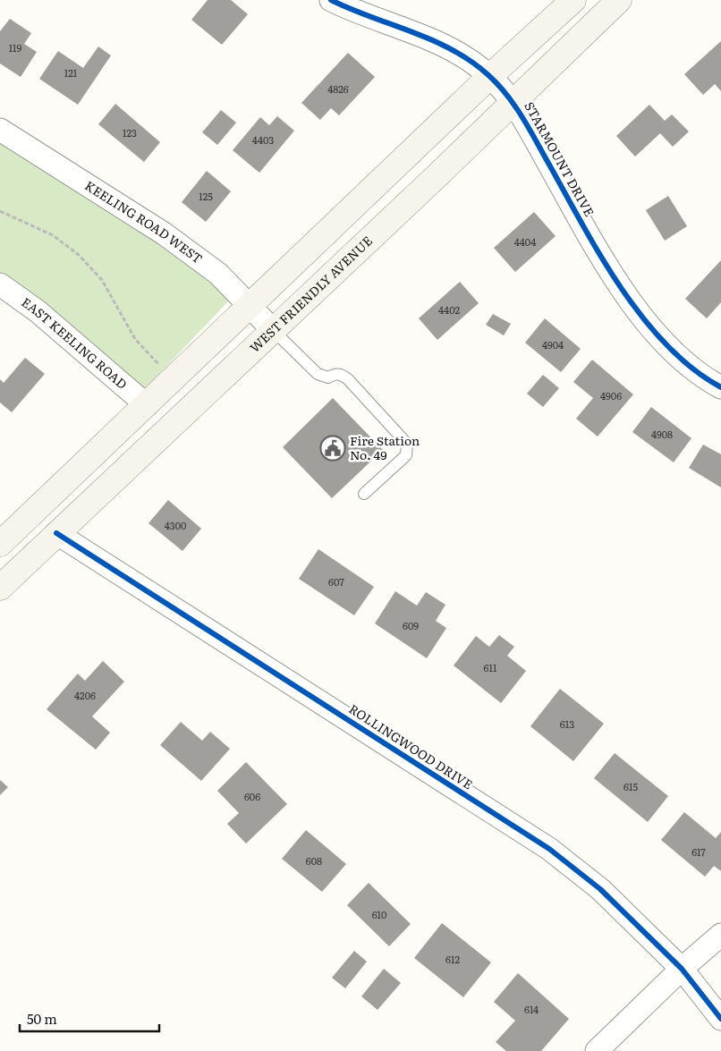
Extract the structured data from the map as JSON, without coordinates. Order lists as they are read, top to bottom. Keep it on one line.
{"streets":{"main road":["WEST FRIENDLY AVENUE"],"street":["STARMOUNT DRIVE","KEELING ROAD WEST","EAST KEELING ROAD","ROLLINGWOOD DRIVE"]},"crossings":[["STARMOUNT DRIVE","WEST FRIENDLY AVENUE"],["KEELING ROAD WEST","WEST FRIENDLY AVENUE"],["WEST FRIENDLY AVENUE","ROLLINGWOOD DRIVE"]],"places":{"public building":["Fire Station No. 49"]},"house_numbers":["119","121","4826","123","4403","125","4404","4402","4904","4906","4908","4300","607","609","611","4206","613","615","606","617","608","610","612","614"],"scale_bar":"50 m"}
